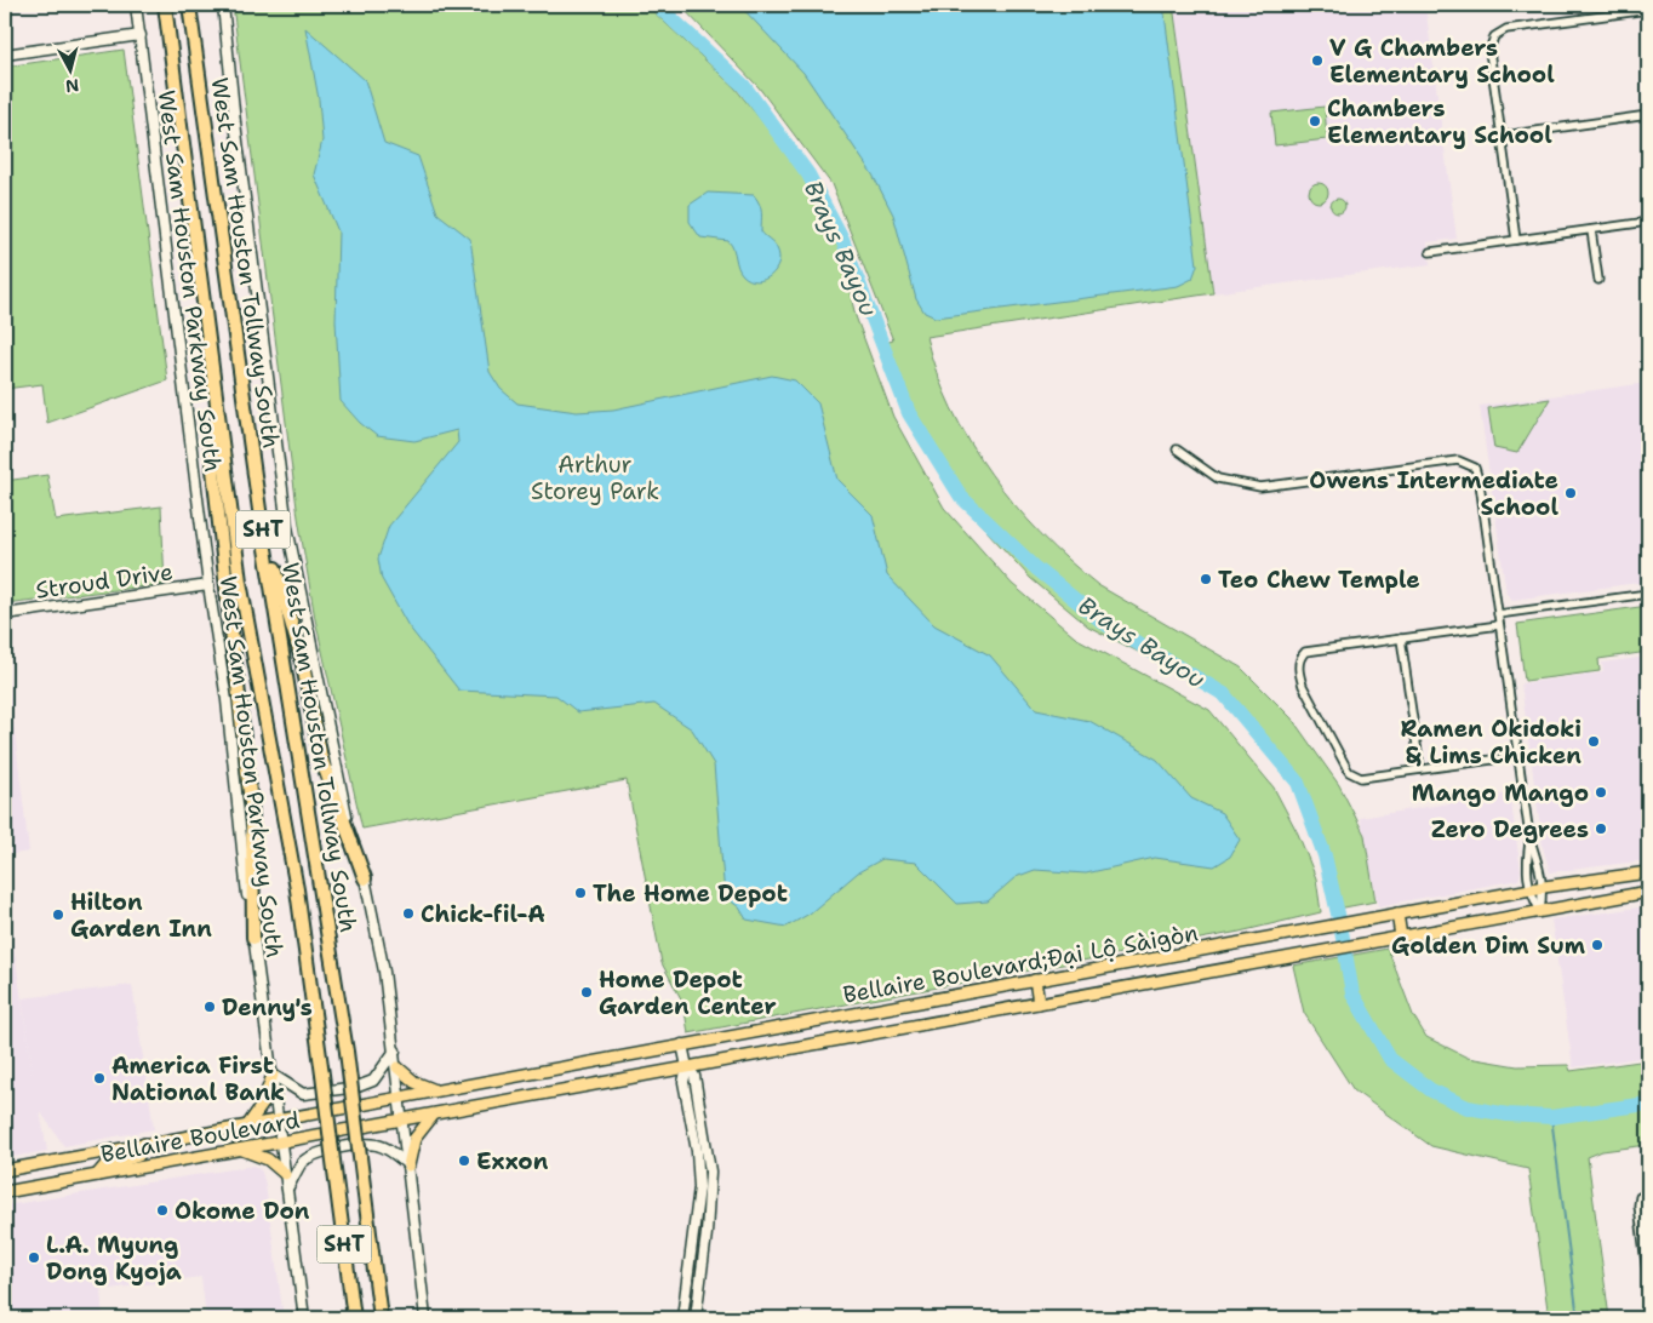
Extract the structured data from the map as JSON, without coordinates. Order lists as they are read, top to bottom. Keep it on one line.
{"streets":{"highway":["West Sam Houston Tollway South","SHT"],"main road":["West Sam Houston Parkway South","Stroud Drive","Bellaire Boulevard;Đại Lộ Sàigòn","Bellaire Boulevard"]},"crossings":[["West Sam Houston Parkway South","Stroud Drive"],["West Sam Houston Parkway South","Bellaire Boulevard"],["Bellaire Boulevard;Đại Lộ Sàigòn","Bellaire Boulevard"]],"water":["Brays Bayou"],"parks":["Arthur Storey Park"],"places":["V G Chambers Elementary School","Chambers Elementary School","Owens Intermediate School","Teo Chew Temple","Ramen Okidoki & Lims Chicken","Mango Mango","Zero Degrees","The Home Depot","Chick-fil-A","Hilton Garden Inn","Golden Dim Sum","Home Depot Garden Center","Denny's","America First National Bank","Exxon","Okome Don","L.A. Myung Dong Kyoja"],"north":"bottom"}
